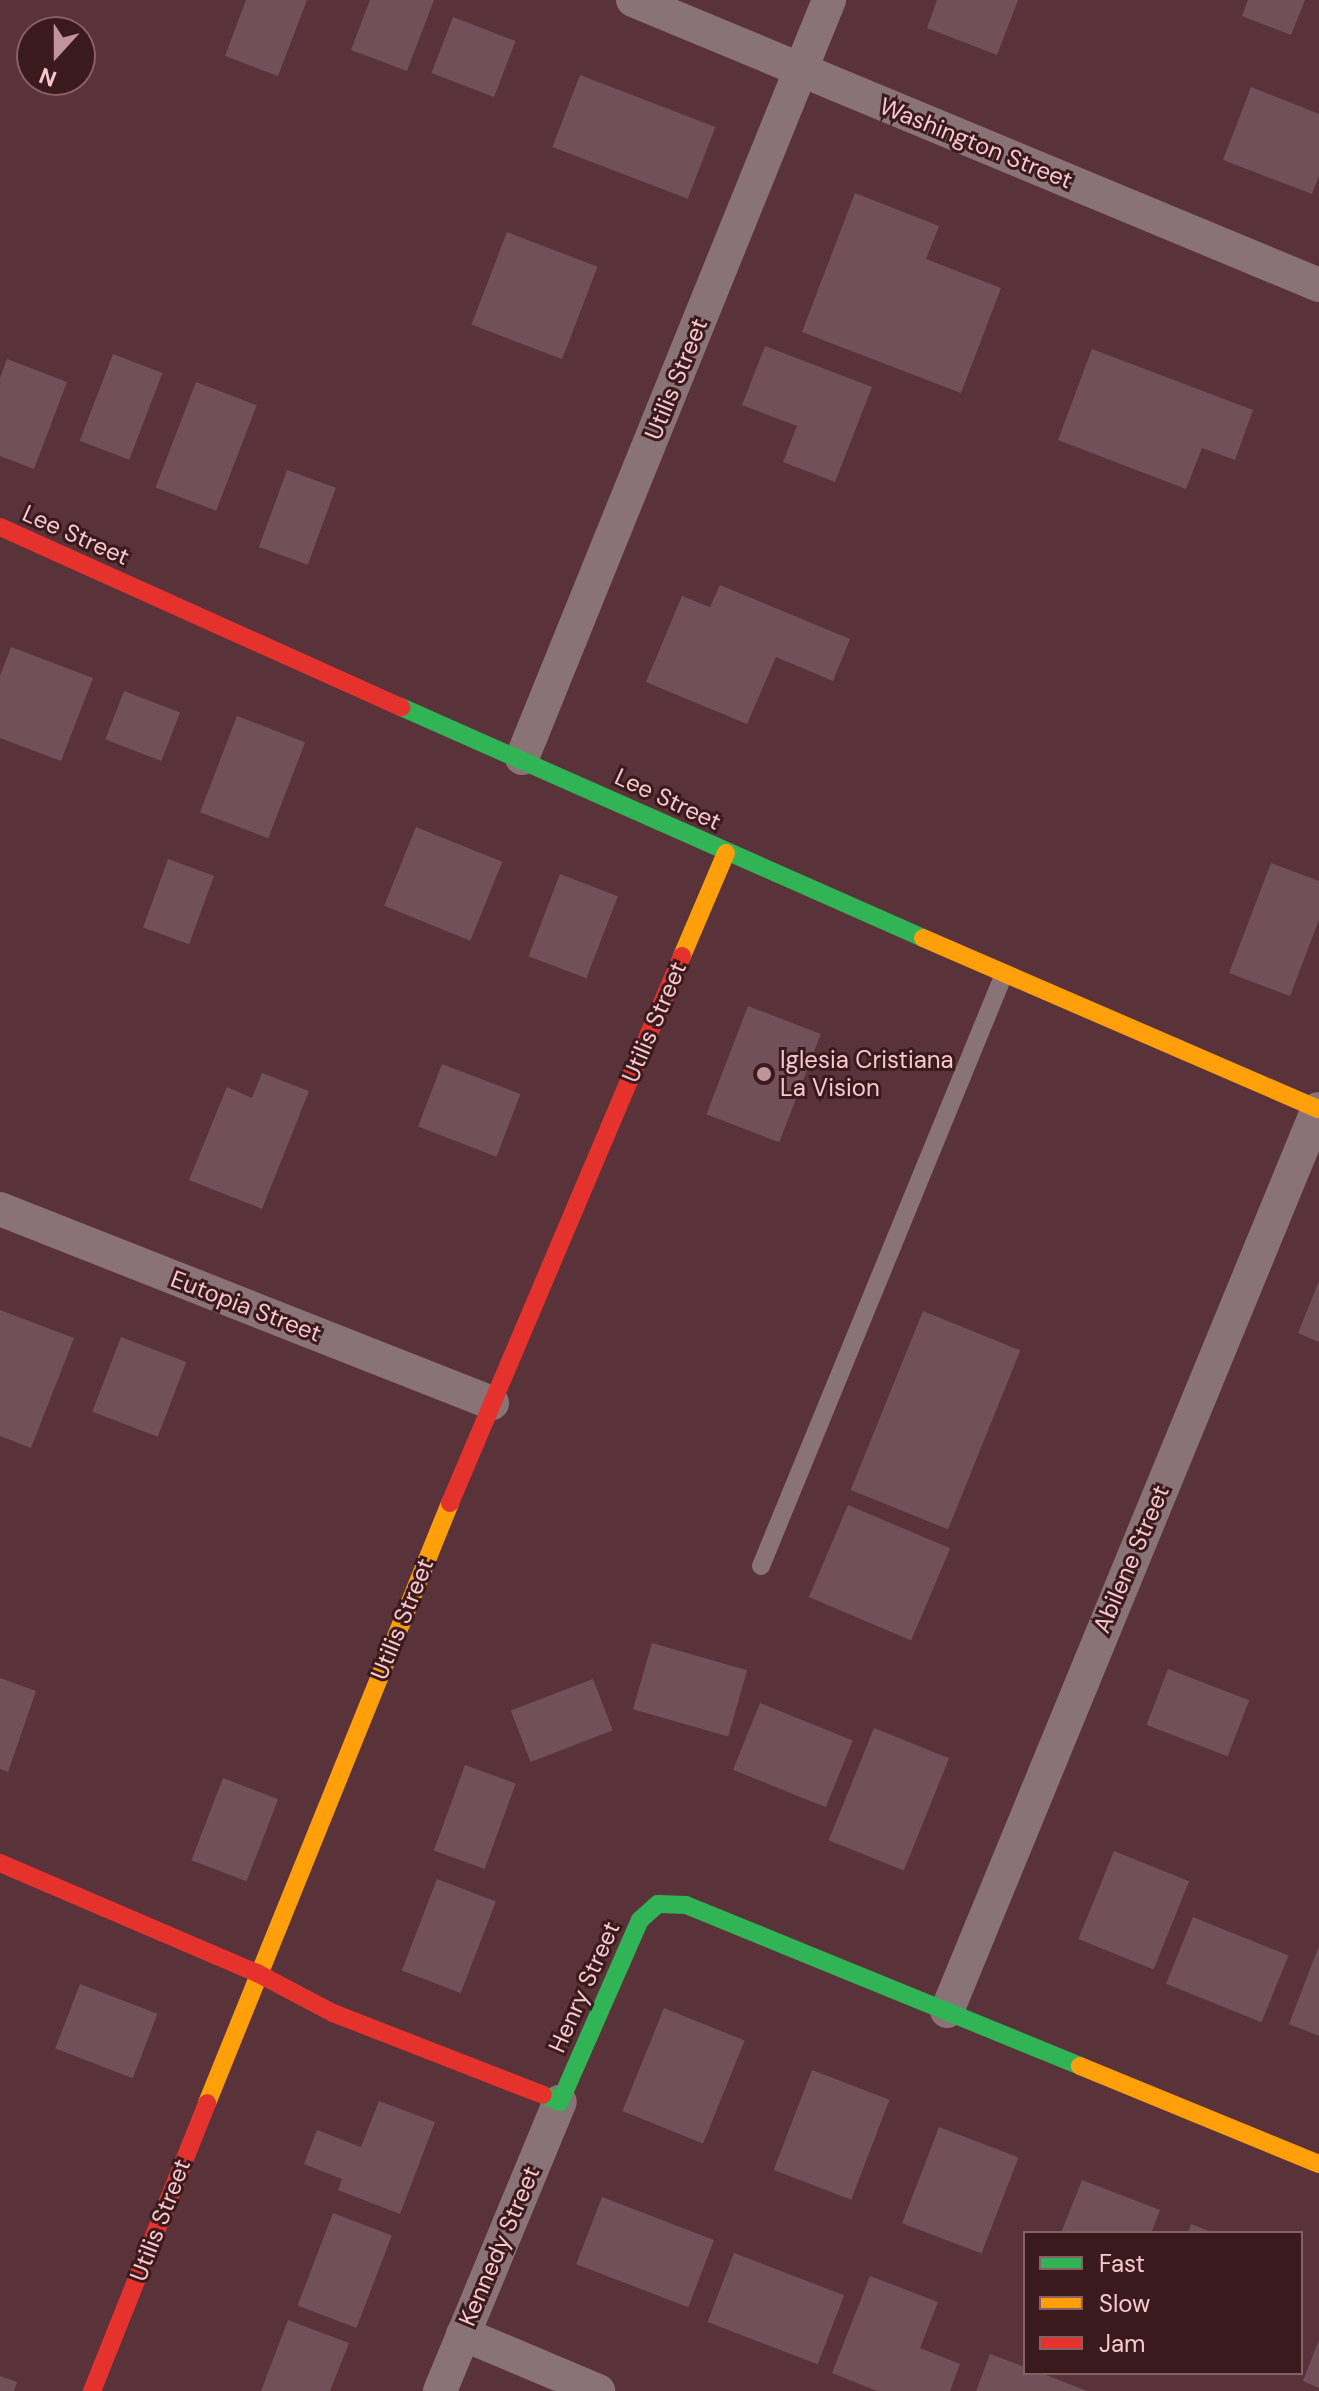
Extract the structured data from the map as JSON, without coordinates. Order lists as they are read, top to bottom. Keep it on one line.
{"streets":{"street":["Washington Street","Utilis Street","Lee Street","Eutopia Street","Abilene Street","Henry Street","Kennedy Street"]},"crossings":[["Washington Street","Utilis Street"],["Utilis Street","Lee Street"],["Utilis Street","Eutopia Street"],["Lee Street","Abilene Street"],["Abilene Street","Henry Street"],["Henry Street","Kennedy Street"]],"places":["Iglesia Cristiana La Vision"],"legend":["Fast","Slow","Jam"],"north":"bottom"}
